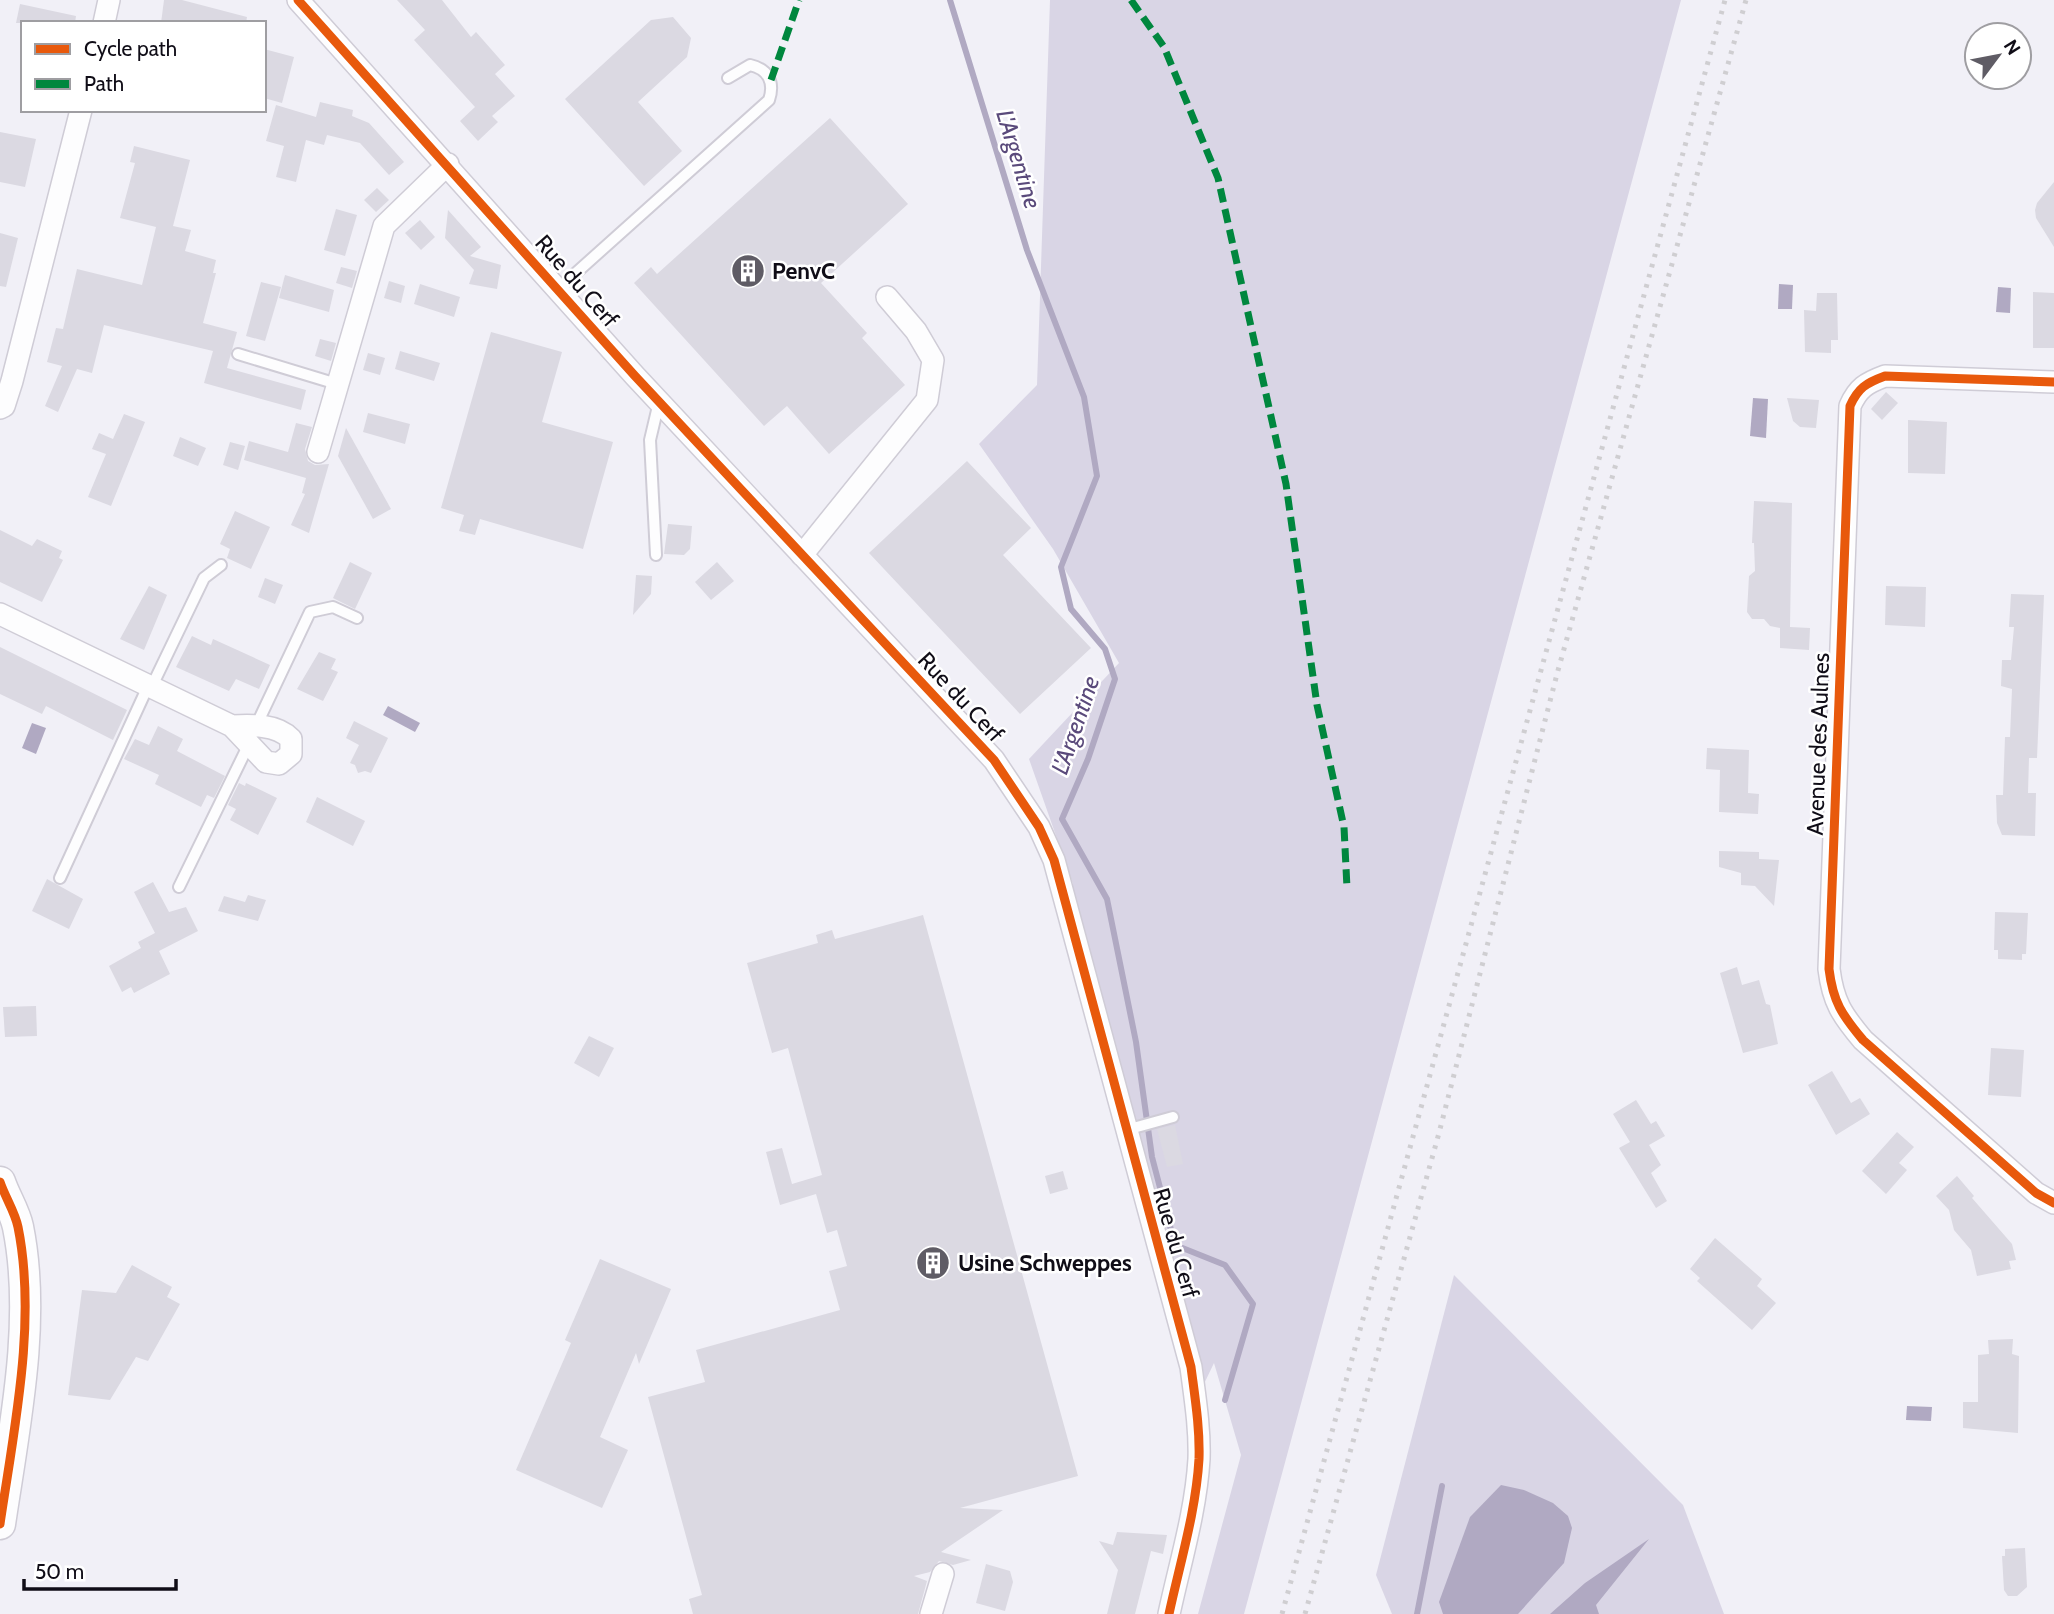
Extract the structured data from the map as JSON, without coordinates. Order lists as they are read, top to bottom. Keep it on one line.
{"streets":{"street":["Rue du Cerf","Avenue des Aulnes"]},"water":["L'Argentine"],"places":{"building":["PenvC","Usine Schweppes"]},"legend":["Cycle path","Path"],"scale_bar":"50 m","north":"top right"}
